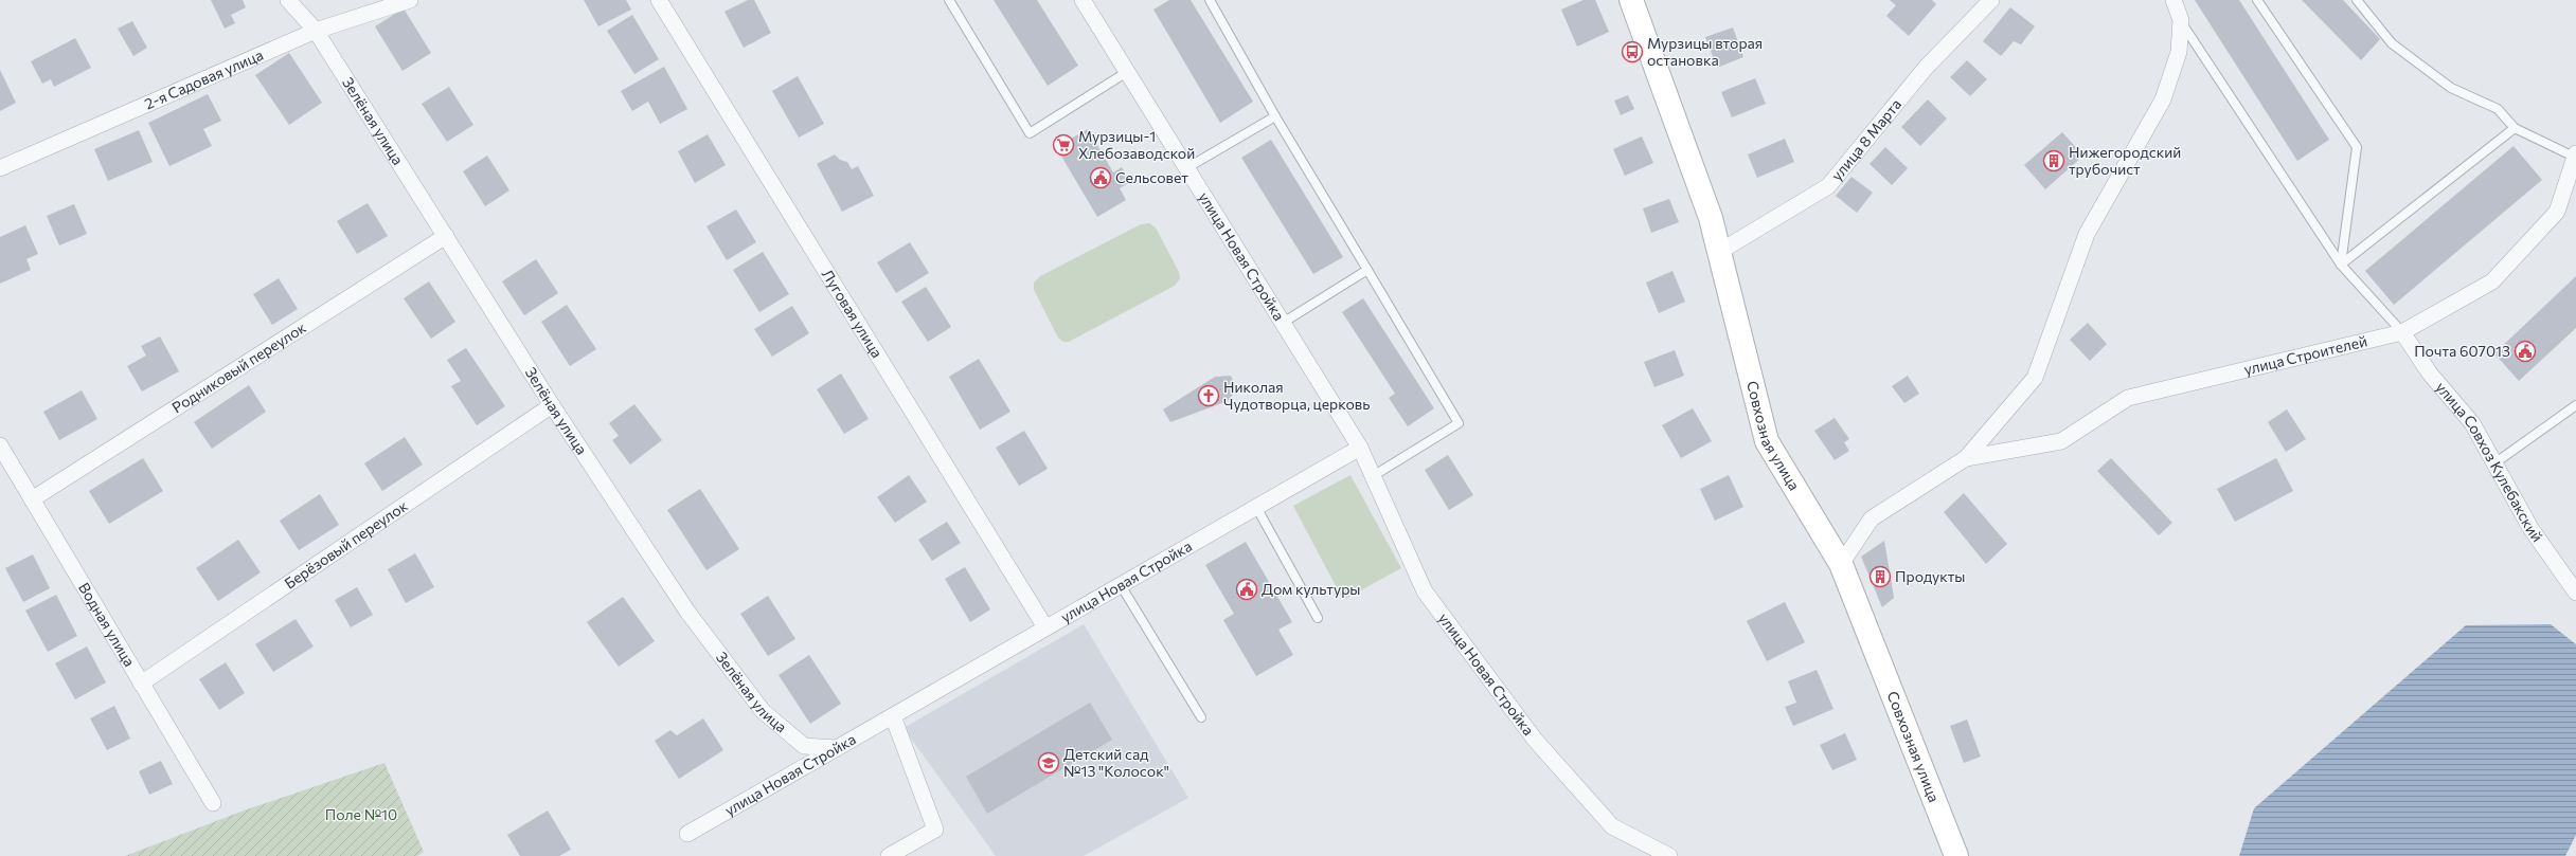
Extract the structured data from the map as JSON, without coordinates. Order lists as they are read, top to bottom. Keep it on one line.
{"streets":{"street":["2-я Садовая улица","Зелёная улица","улица 8 Марта","улица Новая Стройка","Луговая улица","улица Строителей","Родниковый переулок","Совхозная улица","улица Совхоз Кулебакский","Берёзовый переулок","Водная улица"]},"crossings":[["2-я Садовая улица","Зелёная улица"],["Зелёная улица","улица Новая Стройка"],["Зелёная улица","Родниковый переулок"],["Зелёная улица","Берёзовый переулок"],["улица 8 Марта","Совхозная улица"],["улица Новая Стройка","Луговая улица"],["улица Строителей","Совхозная улица"],["улица Строителей","улица Совхоз Кулебакский"],["Родниковый переулок","Водная улица"],["Берёзовый переулок","Водная улица"]],"parks":["Поле №10"],"places":{"bus stop":["Мурзицы вторая остановка"],"supermarket":["Мурзицы-1 Хлебозаводской"],"building":["Нижегородский трубочист","Продукты"],"public building":["Сельсовет","Почта 607013","Дом культуры"],"church":["Николая Чудотворца, церковь"],"school or university":["Детский сад №13 \"Колосок\""]}}
